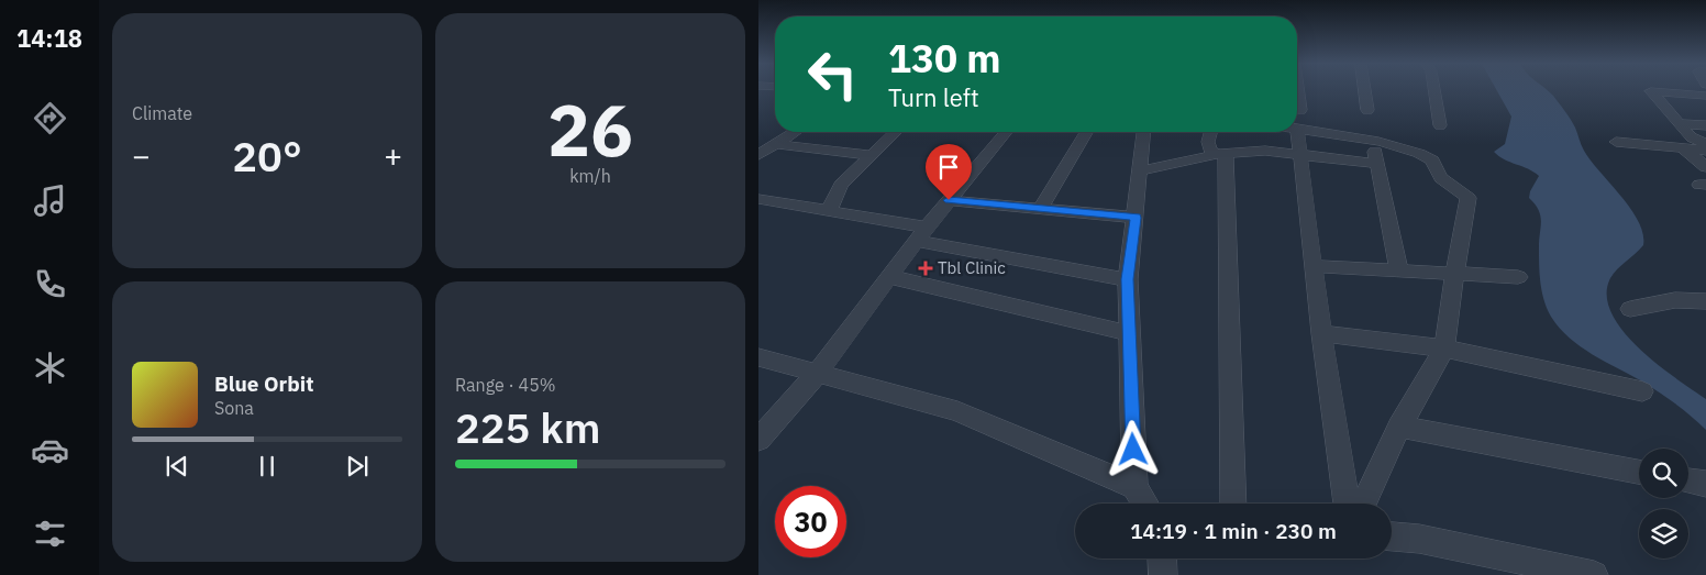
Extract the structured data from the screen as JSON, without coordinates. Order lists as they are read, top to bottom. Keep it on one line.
{"places":{"health":["Tbl Clinic"]},"page":{"tabs":"14:18","tile":["Climate",["26","km/h"],["Range · 45%","225 km"]],"turn":["130 m","Turn left"],"heat":["−","20°","+"],"song":["Blue Orbit","Sona"],"limit":"30","trip":"14:19 · 1 min · 230 m"}}
